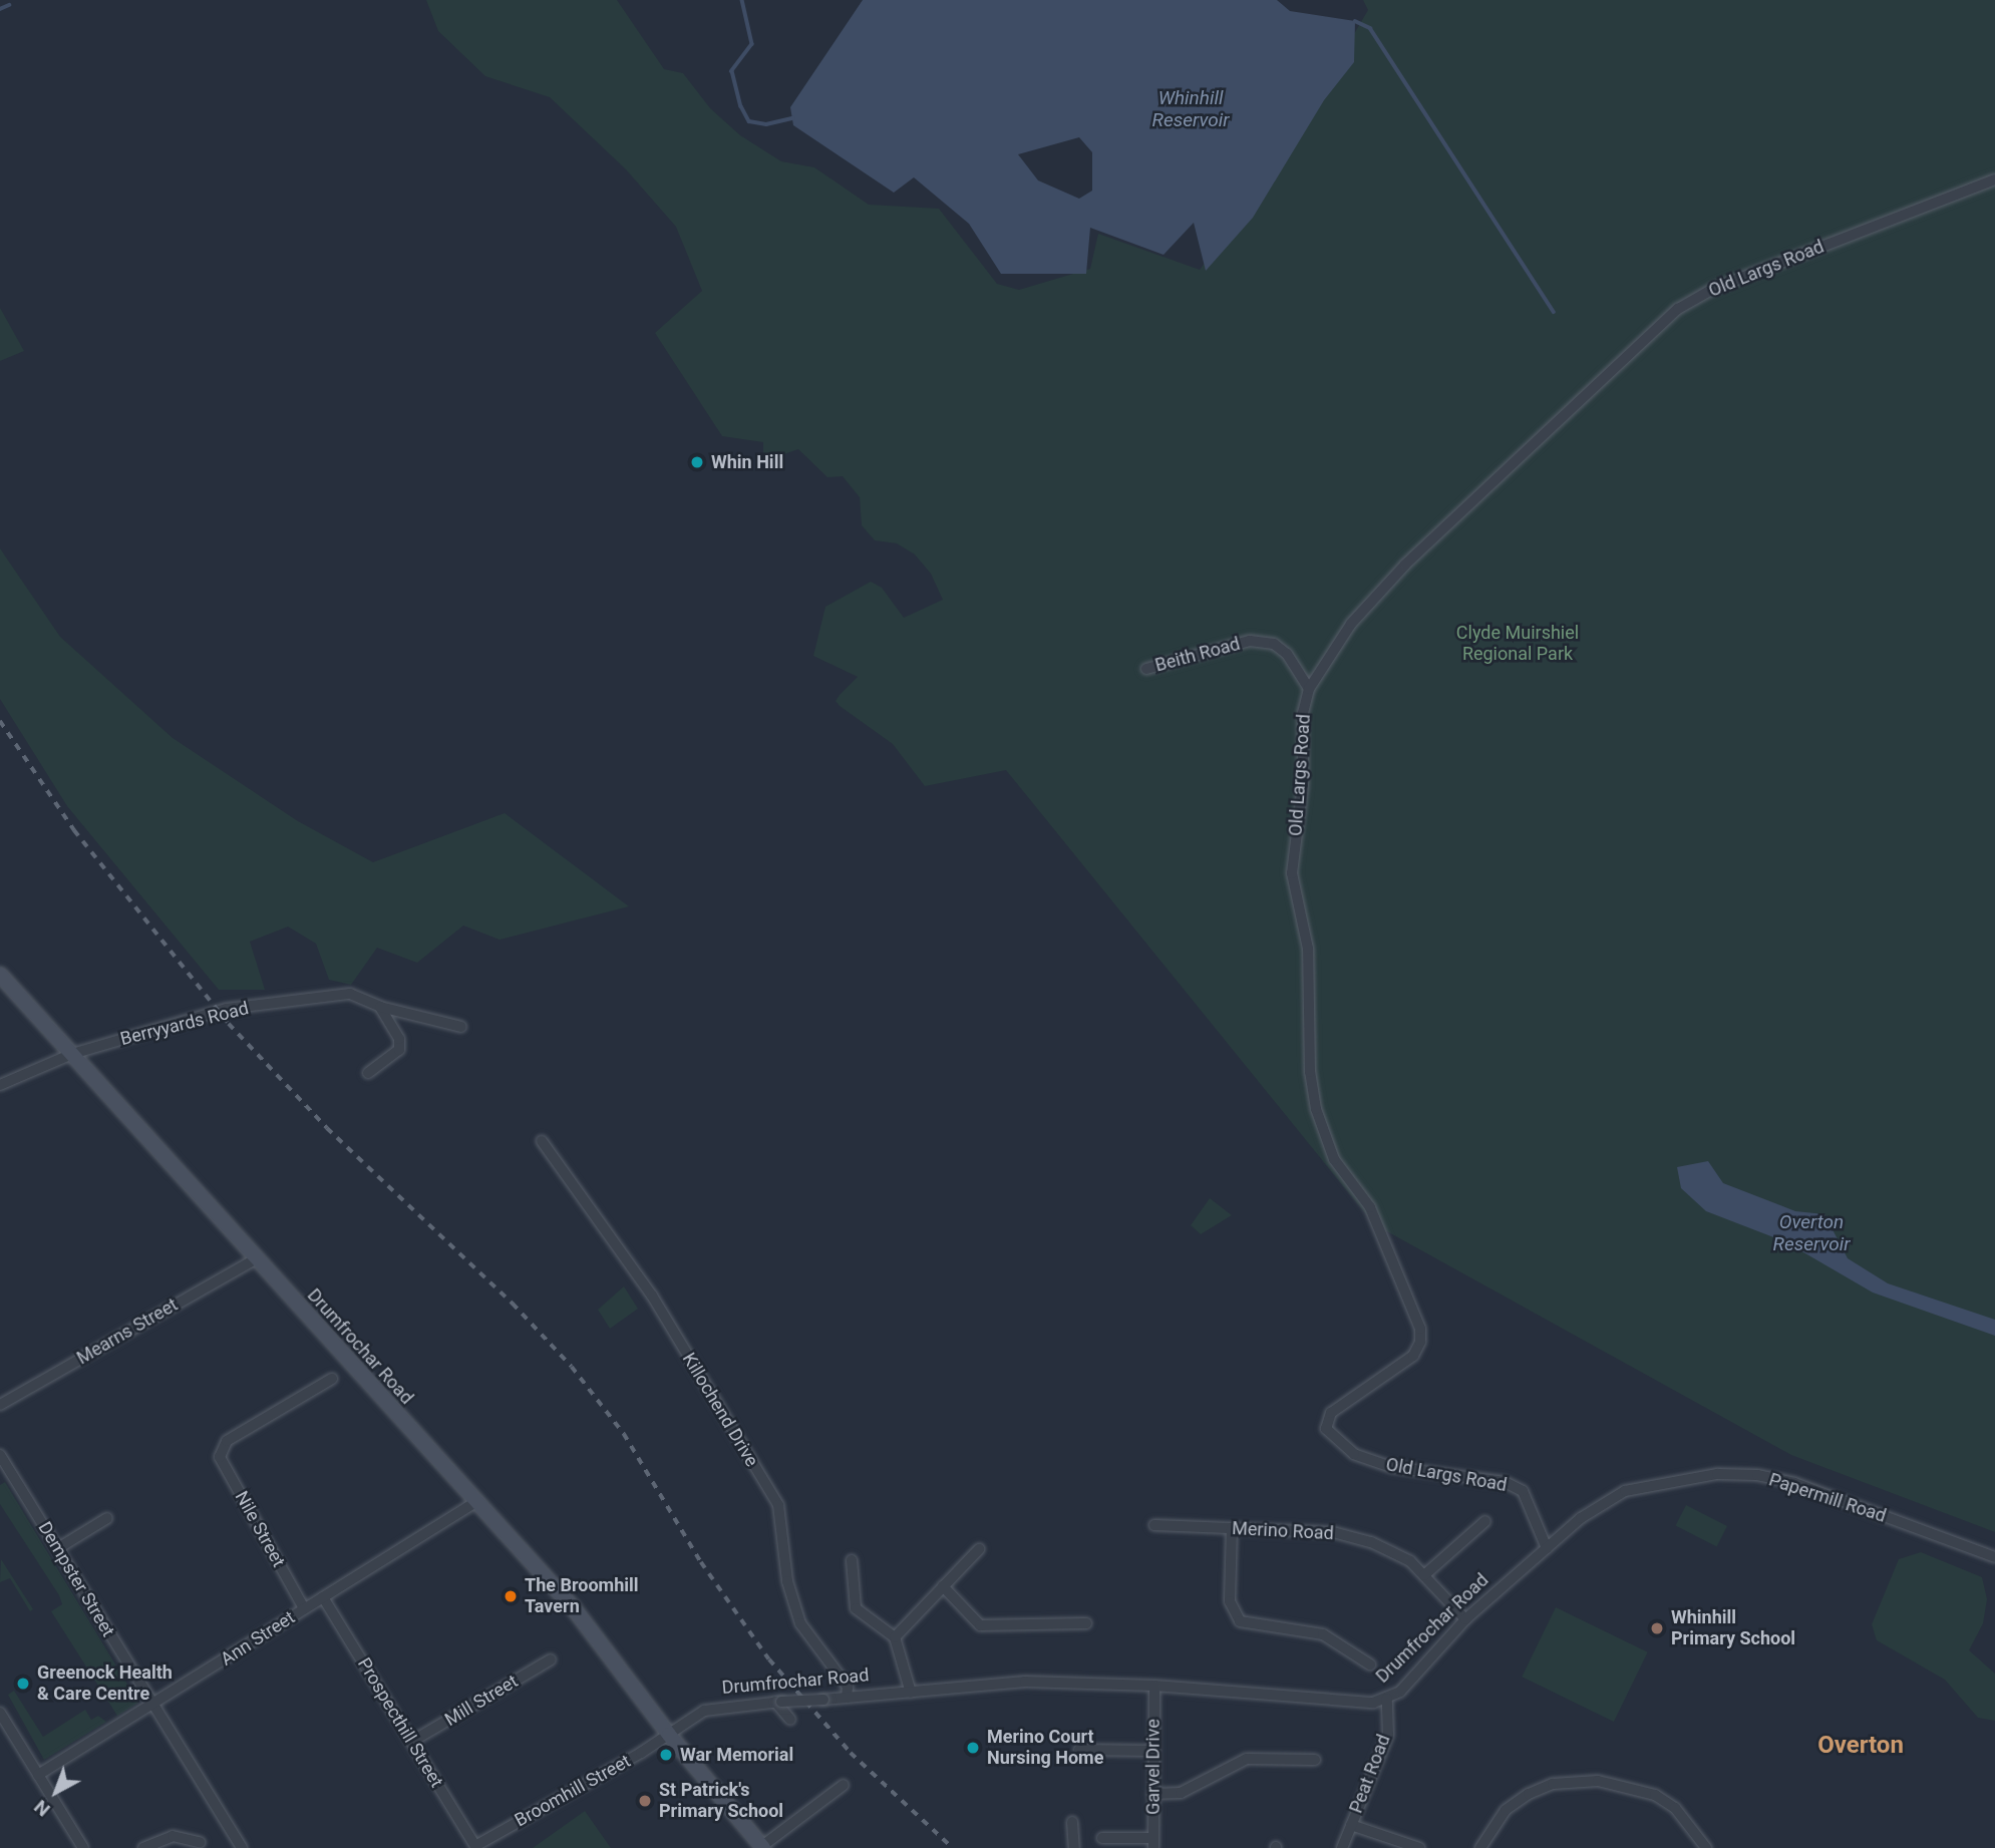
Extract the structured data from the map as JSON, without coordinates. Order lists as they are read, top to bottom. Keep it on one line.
{"streets":{"main road":["Drumfrochar Road"],"street":["Old Largs Road","Beith Road","Berryyards Road","Mearns Street","Killochend Drive","Papermill Road","Nile Street","Merino Road","Dempster Street","Ann Street","Mill Street","Prospecthill Street","Garvel Drive","Peat Road","Broomhill Street"]},"crossings":[["Old Largs Road","Beith Road"],["Old Largs Road","Drumfrochar Road"],["Old Largs Road","Papermill Road"],["Berryyards Road","Drumfrochar Road"],["Mearns Street","Drumfrochar Road"],["Drumfrochar Road","Killochend Drive"],["Drumfrochar Road","Papermill Road"],["Drumfrochar Road","Merino Road"],["Drumfrochar Road","Ann Street"],["Drumfrochar Road","Garvel Drive"],["Drumfrochar Road","Peat Road"],["Drumfrochar Road","Broomhill Street"],["Nile Street","Ann Street"],["Dempster Street","Ann Street"],["Ann Street","Prospecthill Street"],["Mill Street","Prospecthill Street"],["Prospecthill Street","Broomhill Street"]],"districts":["Overton"],"water":["Whinhill Reservoir","Overton Reservoir"],"parks":["Clyde Muirshiel Regional Park"],"places":["Whin Hill","The Broomhill Tavern","Whinhill Primary School","Greenock Health & Care Centre","Merino Court Nursing Home","War Memorial","St Patrick's Primary School"],"north":"bottom left"}
